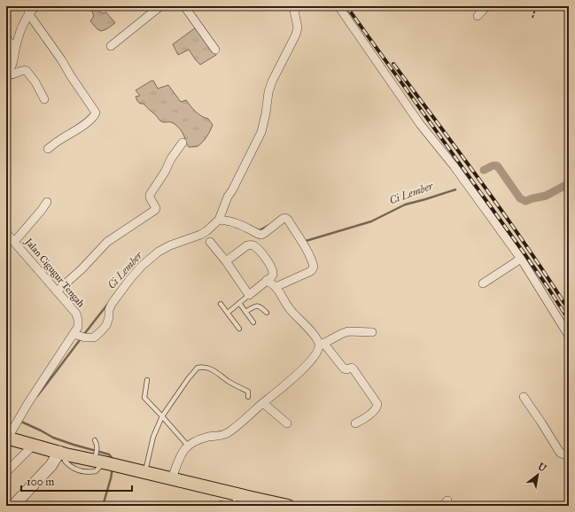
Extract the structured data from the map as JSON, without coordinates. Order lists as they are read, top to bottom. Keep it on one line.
{"streets":{"street":["Jalan Cigugur Tengah"]},"water":["Ci Lember"],"scale_bar":"100 m","north":"top right"}
